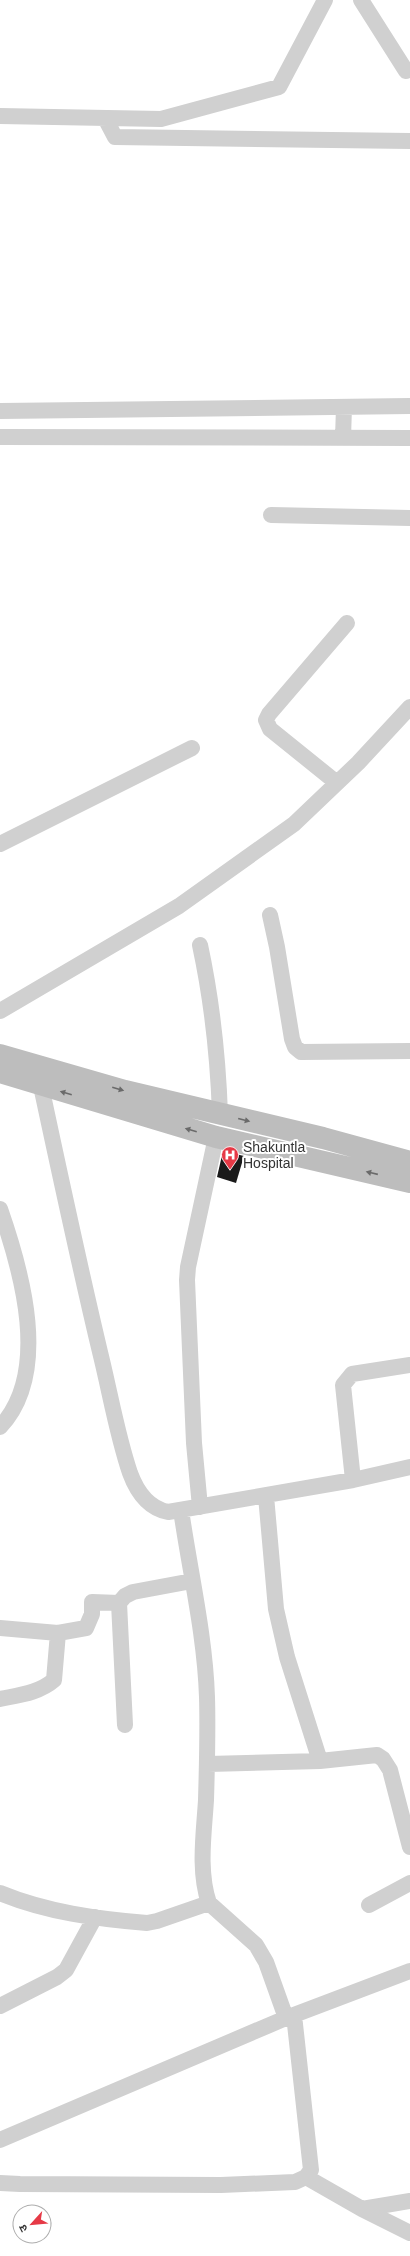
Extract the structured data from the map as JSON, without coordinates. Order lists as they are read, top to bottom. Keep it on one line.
{"places":{"hospital":["Shakuntla Hospital"]},"north":"bottom left"}
